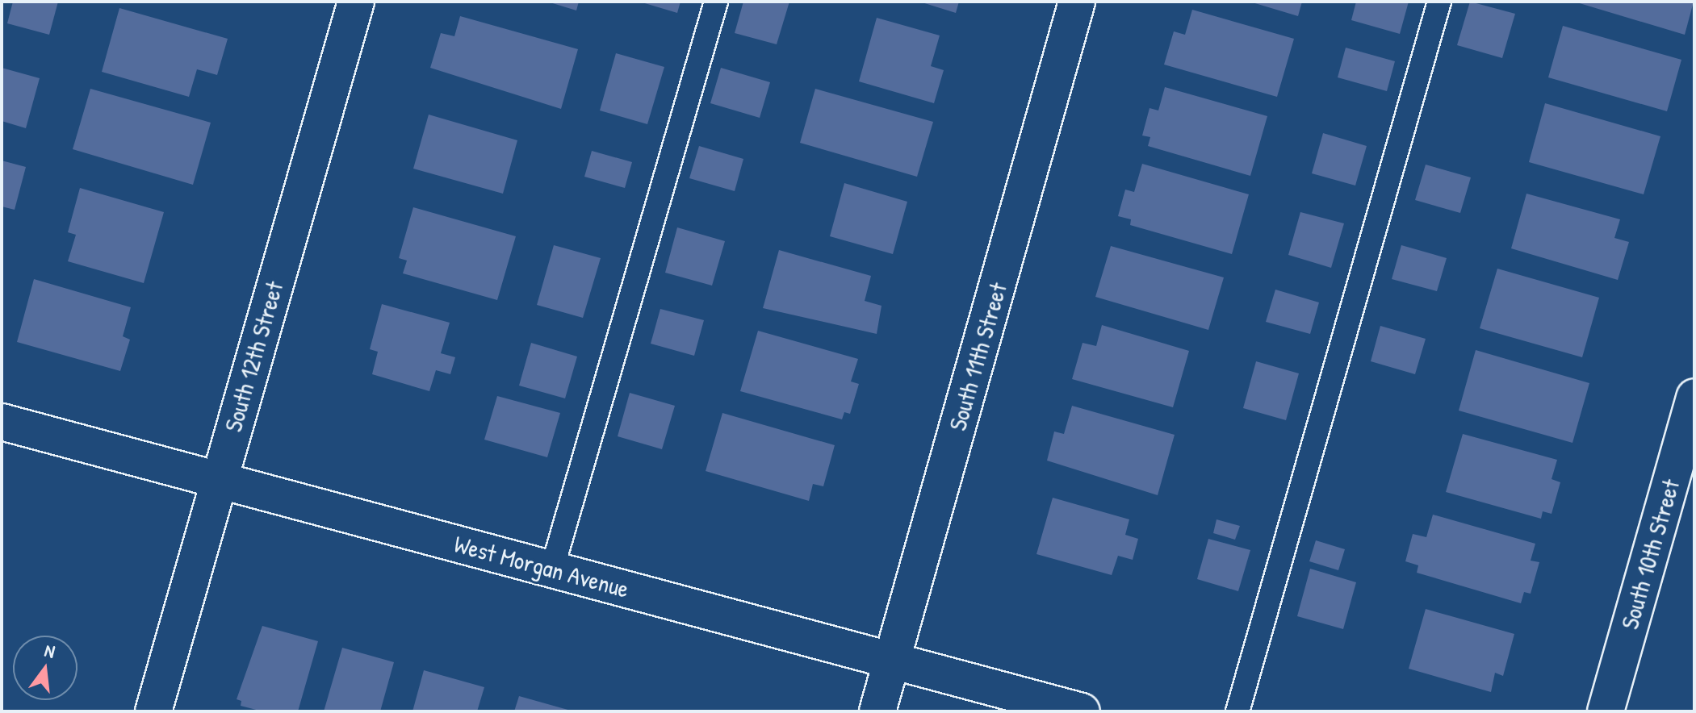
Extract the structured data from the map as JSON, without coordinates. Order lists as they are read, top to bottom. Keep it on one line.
{"streets":{"street":["South 12th Street","South 11th Street","South 10th Street","West Morgan Avenue"]},"crossings":[["South 12th Street","West Morgan Avenue"],["South 11th Street","West Morgan Avenue"]],"north":"top"}
